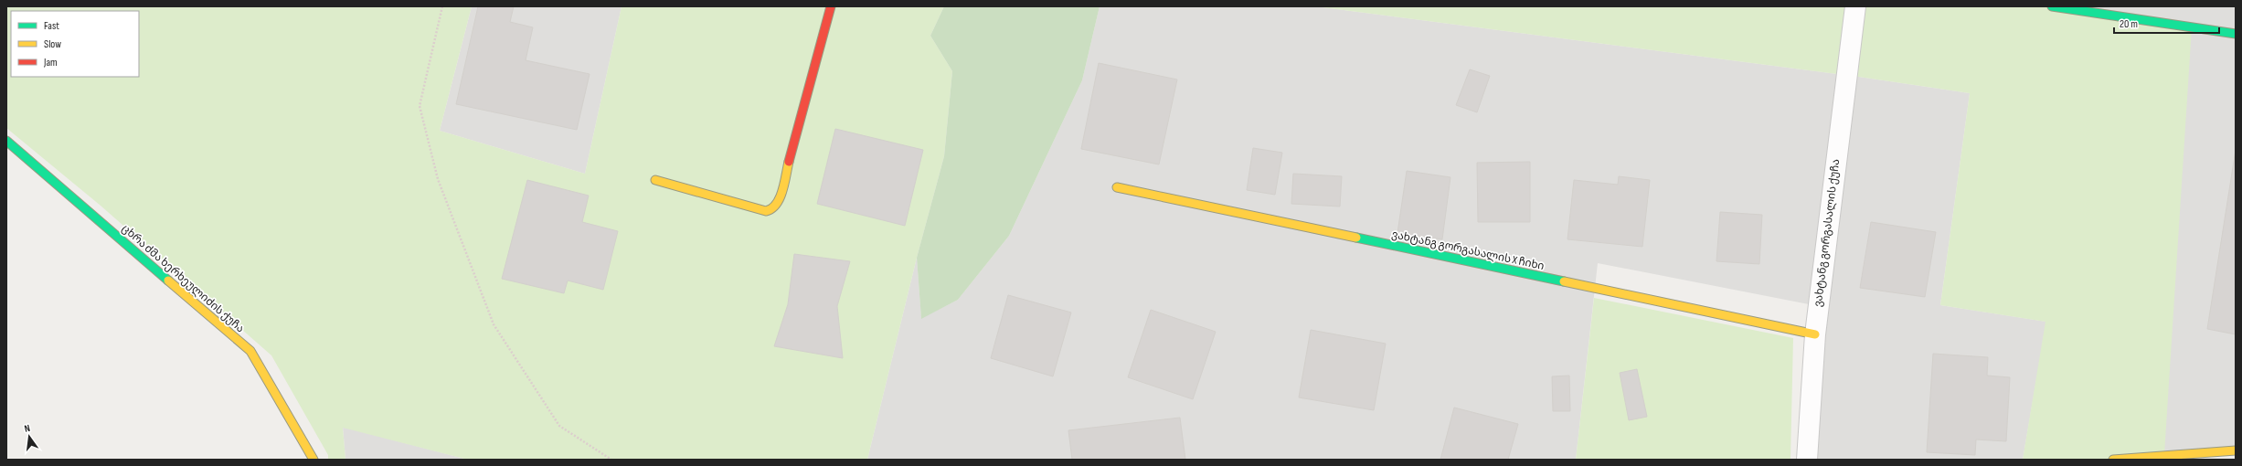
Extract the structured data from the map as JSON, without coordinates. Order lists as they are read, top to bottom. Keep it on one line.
{"streets":{"street":["ვახტანგ გორგასალის ქუჩა","ვახტანგ გორგასალის X ჩიხი","ცხრა ძმა ხერხეულიძის ქუჩა"]},"crossings":[["ვახტანგ გორგასალის ქუჩა","ვახტანგ გორგასალის X ჩიხი"]],"legend":["Fast","Slow","Jam"],"scale_bar":"20 m","north":"top"}
